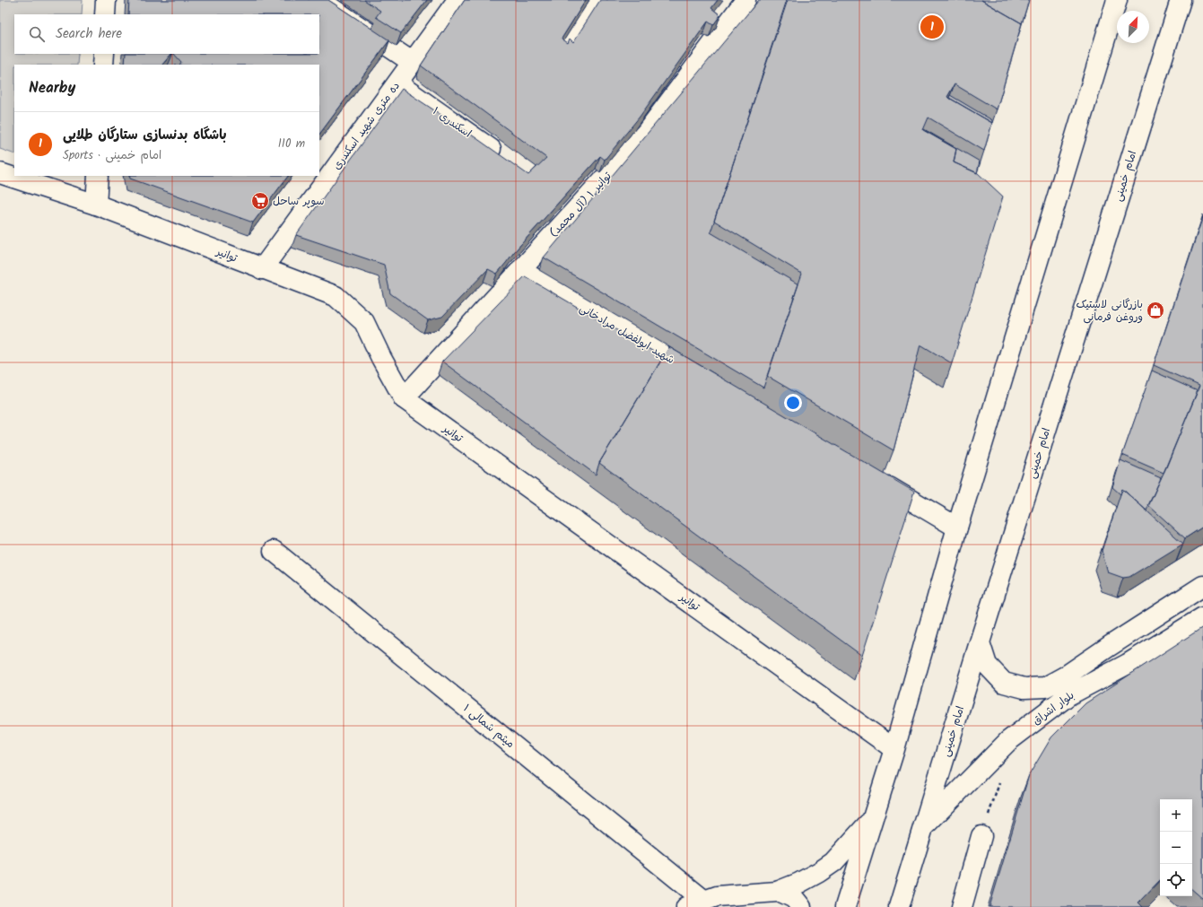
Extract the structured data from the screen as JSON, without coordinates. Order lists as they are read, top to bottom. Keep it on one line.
{"streets":{"street":["اسکندری ۱","ده متری شهید اسکندری","امام خمینی","توانیر ۱ (آل محمد)","توانیر","شهید ابولفضل مرادخانی","بلوار اشراق","میثم شمالی ۱"]},"crossings":[["اسکندری ۱","ده متری شهید اسکندری"],["ده متری شهید اسکندری","توانیر"],["امام خمینی","بلوار اشراق"],["توانیر ۱ (آل محمد)","توانیر"],["توانیر ۱ (آل محمد)","شهید ابولفضل مرادخانی"]],"places":{"supermarket":["سوپر ساحل"],"shop":["بازرگانی لاستیک وروغن فرمانی"]},"north":"top right","page":{"pins":"1","search":"Search here","heading":"Nearby","list":[{"mark":"1","name":"باشگاه بدنسازی ستارگان طلایی","note":"Sports · امام خمینی","value":"110 m"}],"map_buttons":["+","−"]}}
